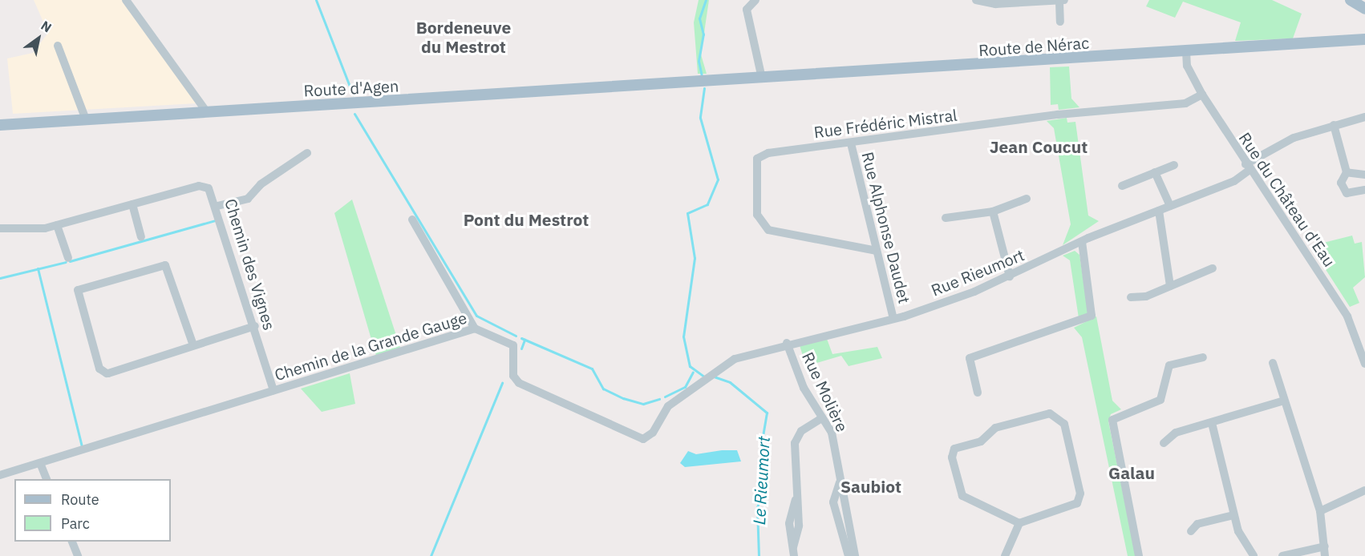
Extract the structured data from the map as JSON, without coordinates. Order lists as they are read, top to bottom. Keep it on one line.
{"streets":{"main road":["Route de Nérac","Route d'Agen"],"street":["Rue Frédéric Mistral","Rue du Château d'Eau","Rue Alphonse Daudet","Chemin des Vignes","Rue Rieumort","Chemin de la Grande Gauge","Rue Molière"]},"crossings":[["Route de Nérac","Route d'Agen"],["Route de Nérac","Rue du Château d'Eau"],["Rue Frédéric Mistral","Rue du Château d'Eau"],["Rue Frédéric Mistral","Rue Alphonse Daudet"],["Rue du Château d'Eau","Rue Rieumort"],["Rue Alphonse Daudet","Rue Rieumort"],["Chemin des Vignes","Chemin de la Grande Gauge"],["Rue Rieumort","Chemin de la Grande Gauge"],["Rue Rieumort","Rue Molière"]],"districts":["Bordeneuve du Mestrot","Jean Coucut","Pont du Mestrot","Galau","Saubiot"],"water":["Le Rieumort"],"legend":["Route","Parc"],"north":"top right"}
